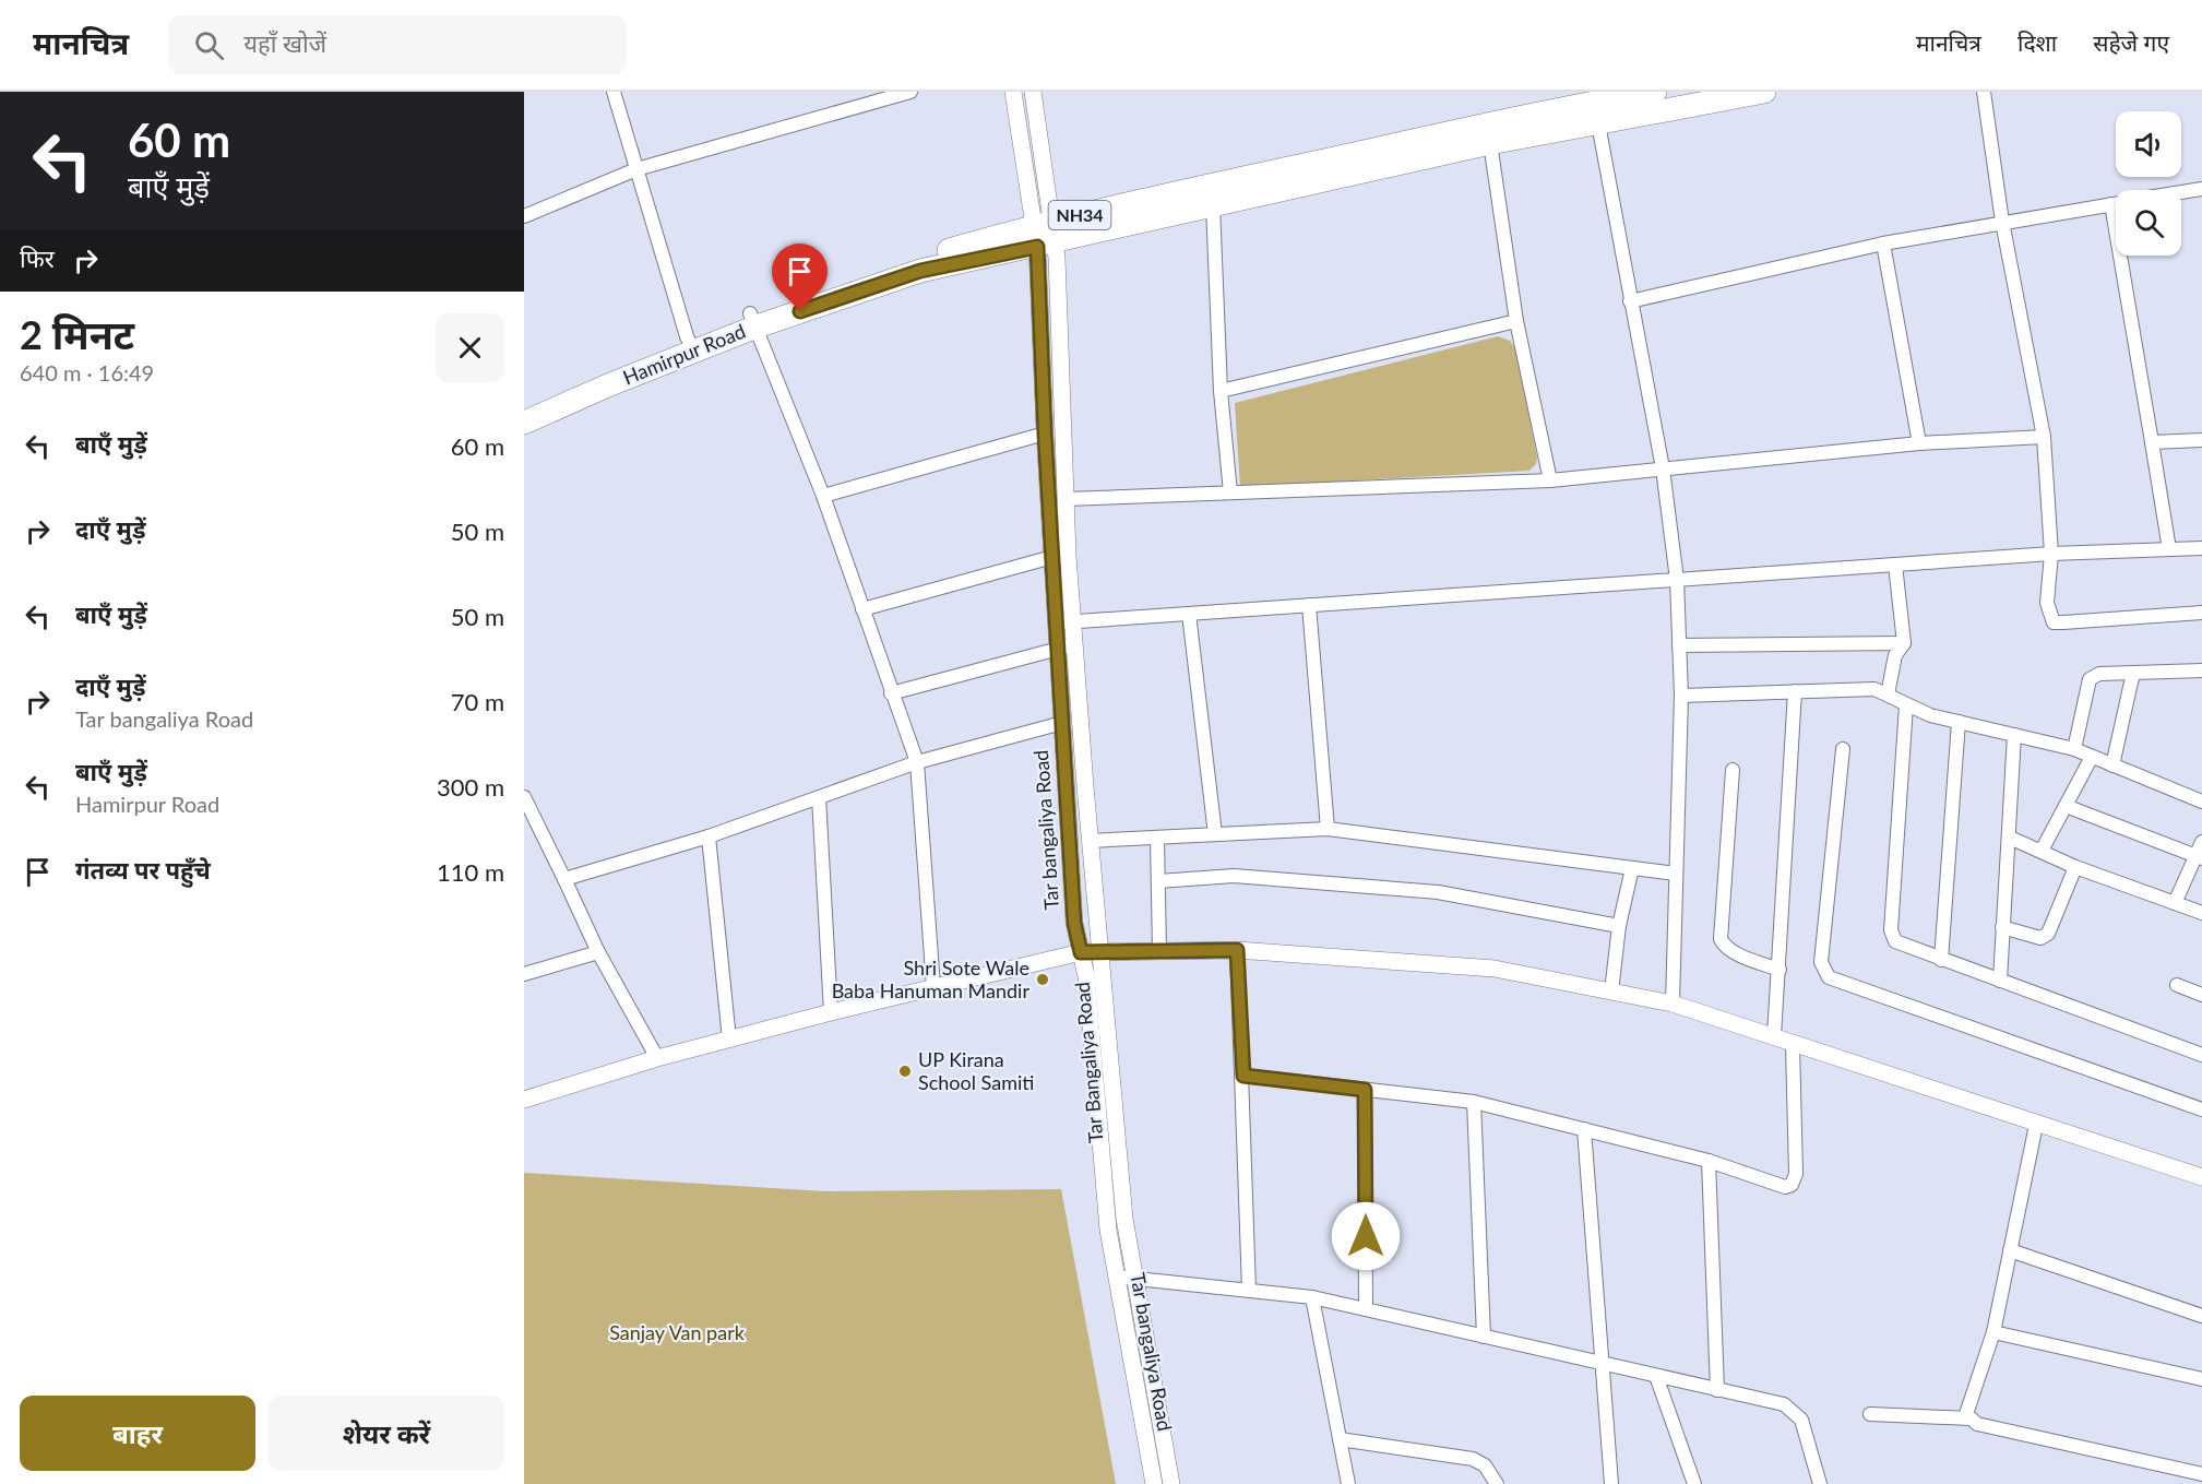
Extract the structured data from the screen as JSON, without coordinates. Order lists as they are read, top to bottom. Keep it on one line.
{"streets":{"highway":["NH34","Hamirpur Road"],"street":["Tar bangaliya Road","Tar Bangaliya Road"]},"crossings":[["NH34","Hamirpur Road"],["NH34","Tar bangaliya Road"],["NH34","Tar Bangaliya Road"],["Tar bangaliya Road","Tar Bangaliya Road"]],"parks":["Sanjay Van park"],"places":["Shri Sote Wale Baba Hanuman Mandir","UP Kirana School Samiti"],"page":{"header":"मानचित्र","search":"यहाँ खोजें","nav":["मानचित्र","दिशा","सहेजे गए"],"turn":["60 m","बाएँ मुड़ें"],"then":"फिर","heading":["2 मिनट","640 m · 16:49"],"list":[{"name":"बाएँ मुड़ें","value":"60 m"},{"name":"दाएँ मुड़ें","value":"50 m"},{"name":"बाएँ मुड़ें","value":"50 m"},{"name":"दाएँ मुड़ें","note":"Tar bangaliya Road","value":"70 m"},{"name":"बाएँ मुड़ें","note":"Hamirpur Road","value":"300 m"},{"name":"गंतव्य पर पहुँचे","value":"110 m"}],"buttons":["बाहर","शेयर करें"]}}
